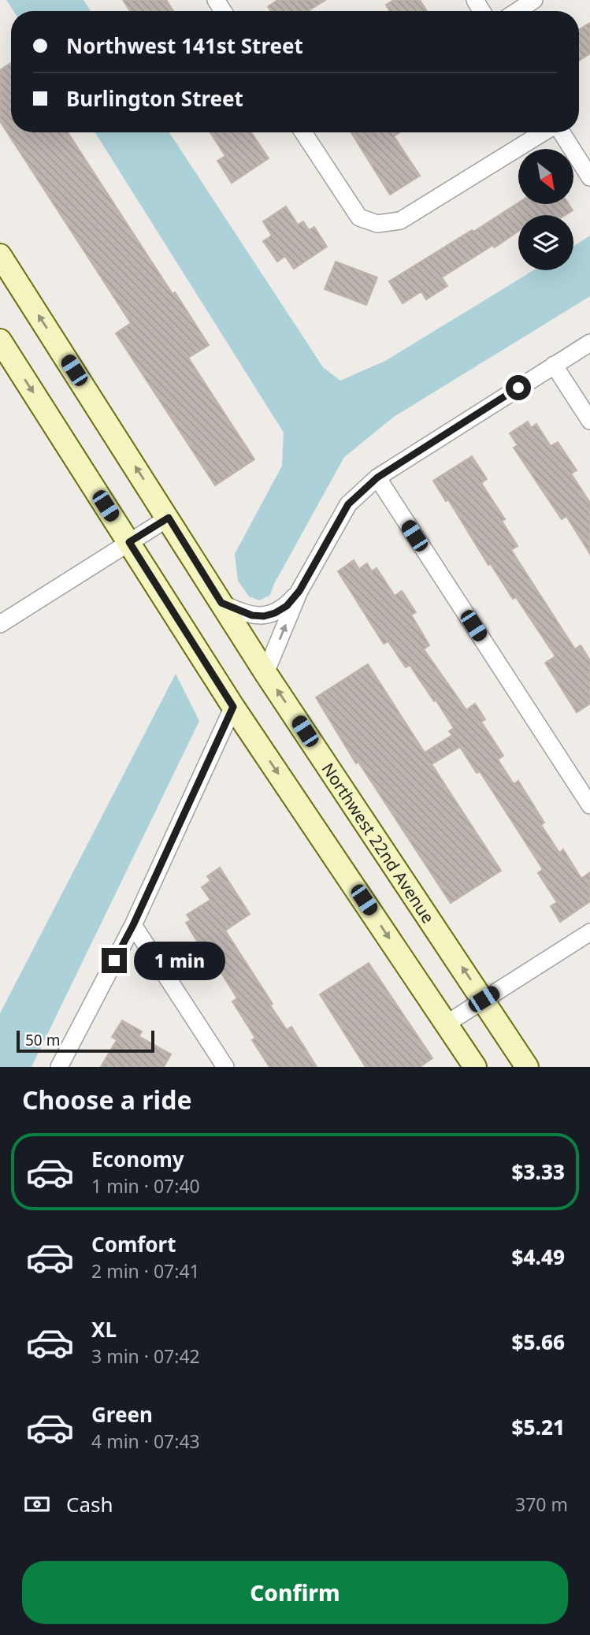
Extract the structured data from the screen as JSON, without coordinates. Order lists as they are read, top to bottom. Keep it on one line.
{"streets":{"main road":["Northwest 22nd Avenue"]},"scale_bar":"50 m","north":"bottom right","page":{"banner":["Northwest 141st Street","Burlington Street"],"bubble":"1 min","scale":"50 m","heading":"Choose a ride","list":[{"name":"Economy","note":"1 min · 07:40","value":"$3.33"},{"name":"Comfort","note":"2 min · 07:41","value":"$4.49"},{"name":"XL","note":"3 min · 07:42","value":"$5.66"},{"name":"Green","note":"4 min · 07:43","value":"$5.21"}],"pay":["Cash","370 m"],"buttons":"Confirm"}}
